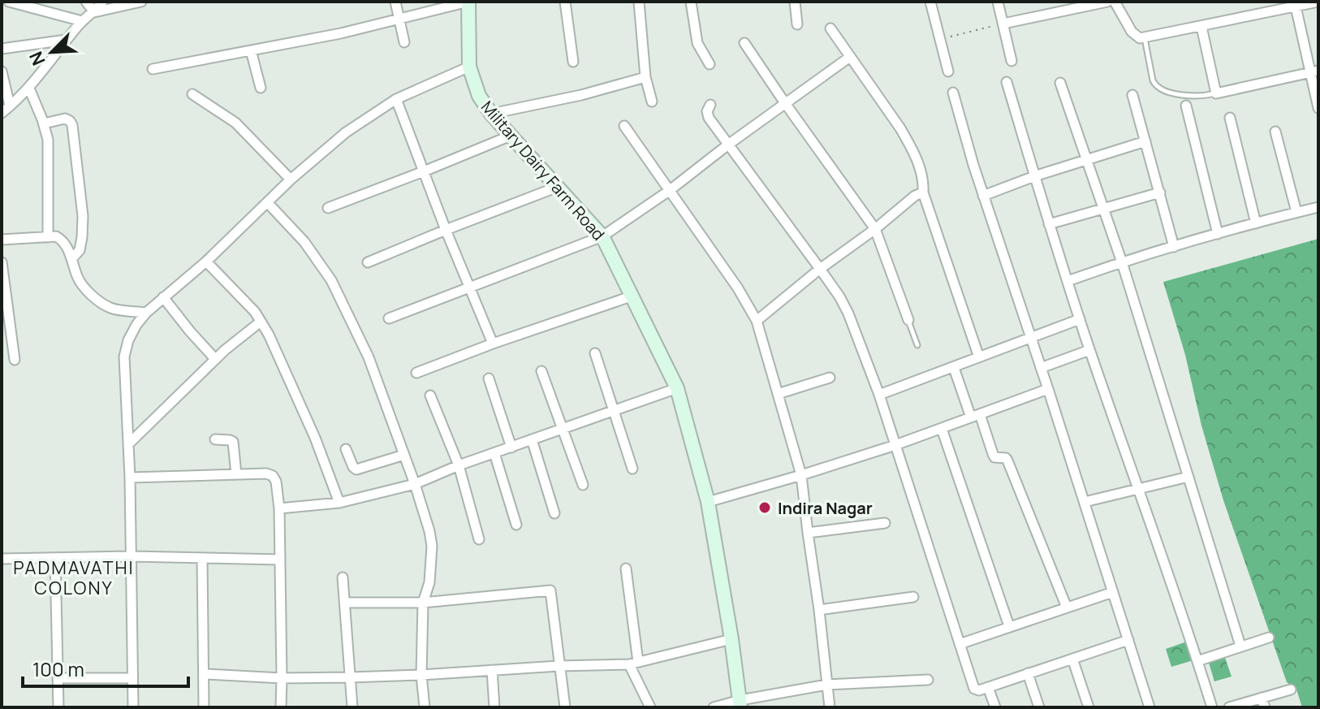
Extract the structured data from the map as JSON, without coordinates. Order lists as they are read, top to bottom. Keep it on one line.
{"streets":{"main road":["Military Dairy Farm Road"]},"districts":["PADMAVATHI COLONY"],"places":["Indira Nagar"],"scale_bar":"100 m","north":"bottom left"}
